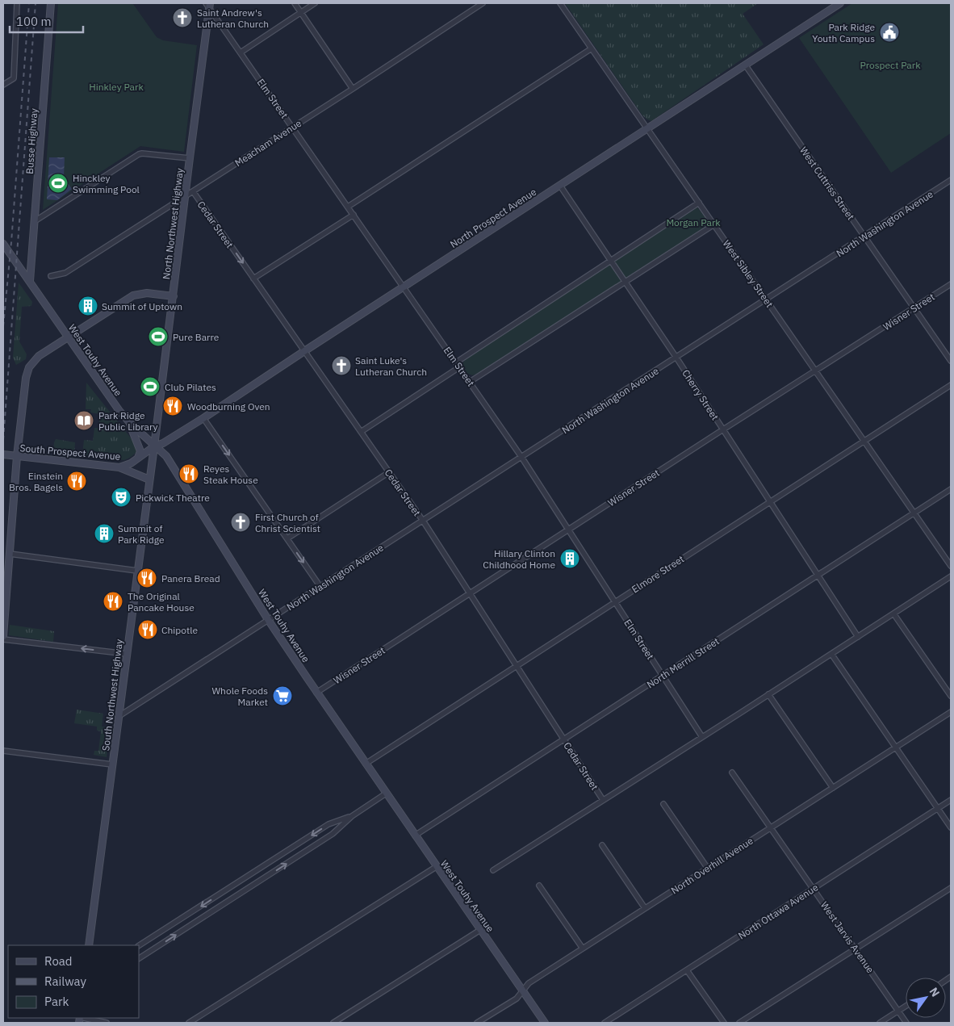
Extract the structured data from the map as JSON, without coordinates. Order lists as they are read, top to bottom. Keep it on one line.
{"streets":{"main road":["Busse Highway","North Prospect Avenue","North Northwest Highway","West Touhy Avenue","South Prospect Avenue","South Northwest Highway"],"street":["Elm Street","Meacham Avenue","West Cuttriss Street","North Washington Avenue","Cedar Street","West Sibley Street","Wisner Street","Cherry Street","Elmore Street","North Merrill Street","North Overhill Avenue","North Ottawa Avenue","West Jarvis Avenue"]},"crossings":[["Elm Street","Meacham Avenue"],["Elm Street","North Prospect Avenue"],["Elm Street","North Northwest Highway"],["Elm Street","North Washington Avenue"],["Elm Street","Wisner Street"],["Elm Street","Elmore Street"],["Elm Street","North Merrill Street"],["Busse Highway","West Touhy Avenue"],["Meacham Avenue","North Northwest Highway"],["Meacham Avenue","Cedar Street"],["West Cuttriss Street","North Prospect Avenue"],["West Cuttriss Street","North Washington Avenue"],["West Cuttriss Street","Wisner Street"],["North Prospect Avenue","North Northwest Highway"],["North Prospect Avenue","Cedar Street"],["North Prospect Avenue","West Sibley Street"],["North Prospect Avenue","West Touhy Avenue"],["North Prospect Avenue","Cherry Street"],["North Prospect Avenue","South Prospect Avenue"],["North Prospect Avenue","South Northwest Highway"],["North Northwest Highway","West Touhy Avenue"],["North Northwest Highway","South Prospect Avenue"],["North Northwest Highway","South Northwest Highway"],["North Washington Avenue","Cedar Street"],["North Washington Avenue","West Sibley Street"],["North Washington Avenue","West Touhy Avenue"],["North Washington Avenue","Cherry Street"],["North Washington Avenue","South Northwest Highway"],["Cedar Street","Wisner Street"],["Cedar Street","Elmore Street"],["Cedar Street","North Merrill Street"],["West Sibley Street","Wisner Street"],["West Sibley Street","Elmore Street"],["West Sibley Street","North Merrill Street"],["Wisner Street","West Touhy Avenue"],["Wisner Street","Cherry Street"],["West Touhy Avenue","South Prospect Avenue"],["West Touhy Avenue","Elmore Street"],["West Touhy Avenue","North Merrill Street"],["West Touhy Avenue","South Northwest Highway"],["West Touhy Avenue","North Overhill Avenue"],["Cherry Street","Elmore Street"],["Cherry Street","North Merrill Street"],["South Prospect Avenue","South Northwest Highway"],["North Overhill Avenue","West Jarvis Avenue"],["North Ottawa Avenue","West Jarvis Avenue"]],"parks":["Prospect Park","Hinkley Park","Morgan Park"],"places":{"church":["Saint Andrew's Lutheran Church","Saint Luke's Lutheran Church","First Church of Christ Scientist"],"public building":["Park Ridge Youth Campus"],"sports":["Hinckley Swimming Pool","Pure Barre","Club Pilates"],"building":["Summit of Uptown","Summit of Park Ridge","Hillary Clinton Childhood Home"],"restaurant":["Woodburning Oven","Reyes Steak House","Einstein Bros. Bagels","Panera Bread","The Original Pancake House","Chipotle"],"library":["Park Ridge Public Library"],"theatre":["Pickwick Theatre"],"supermarket":["Whole Foods Market"]},"legend":["Road","Railway","Park"],"scale_bar":"100 m","north":"top right"}
